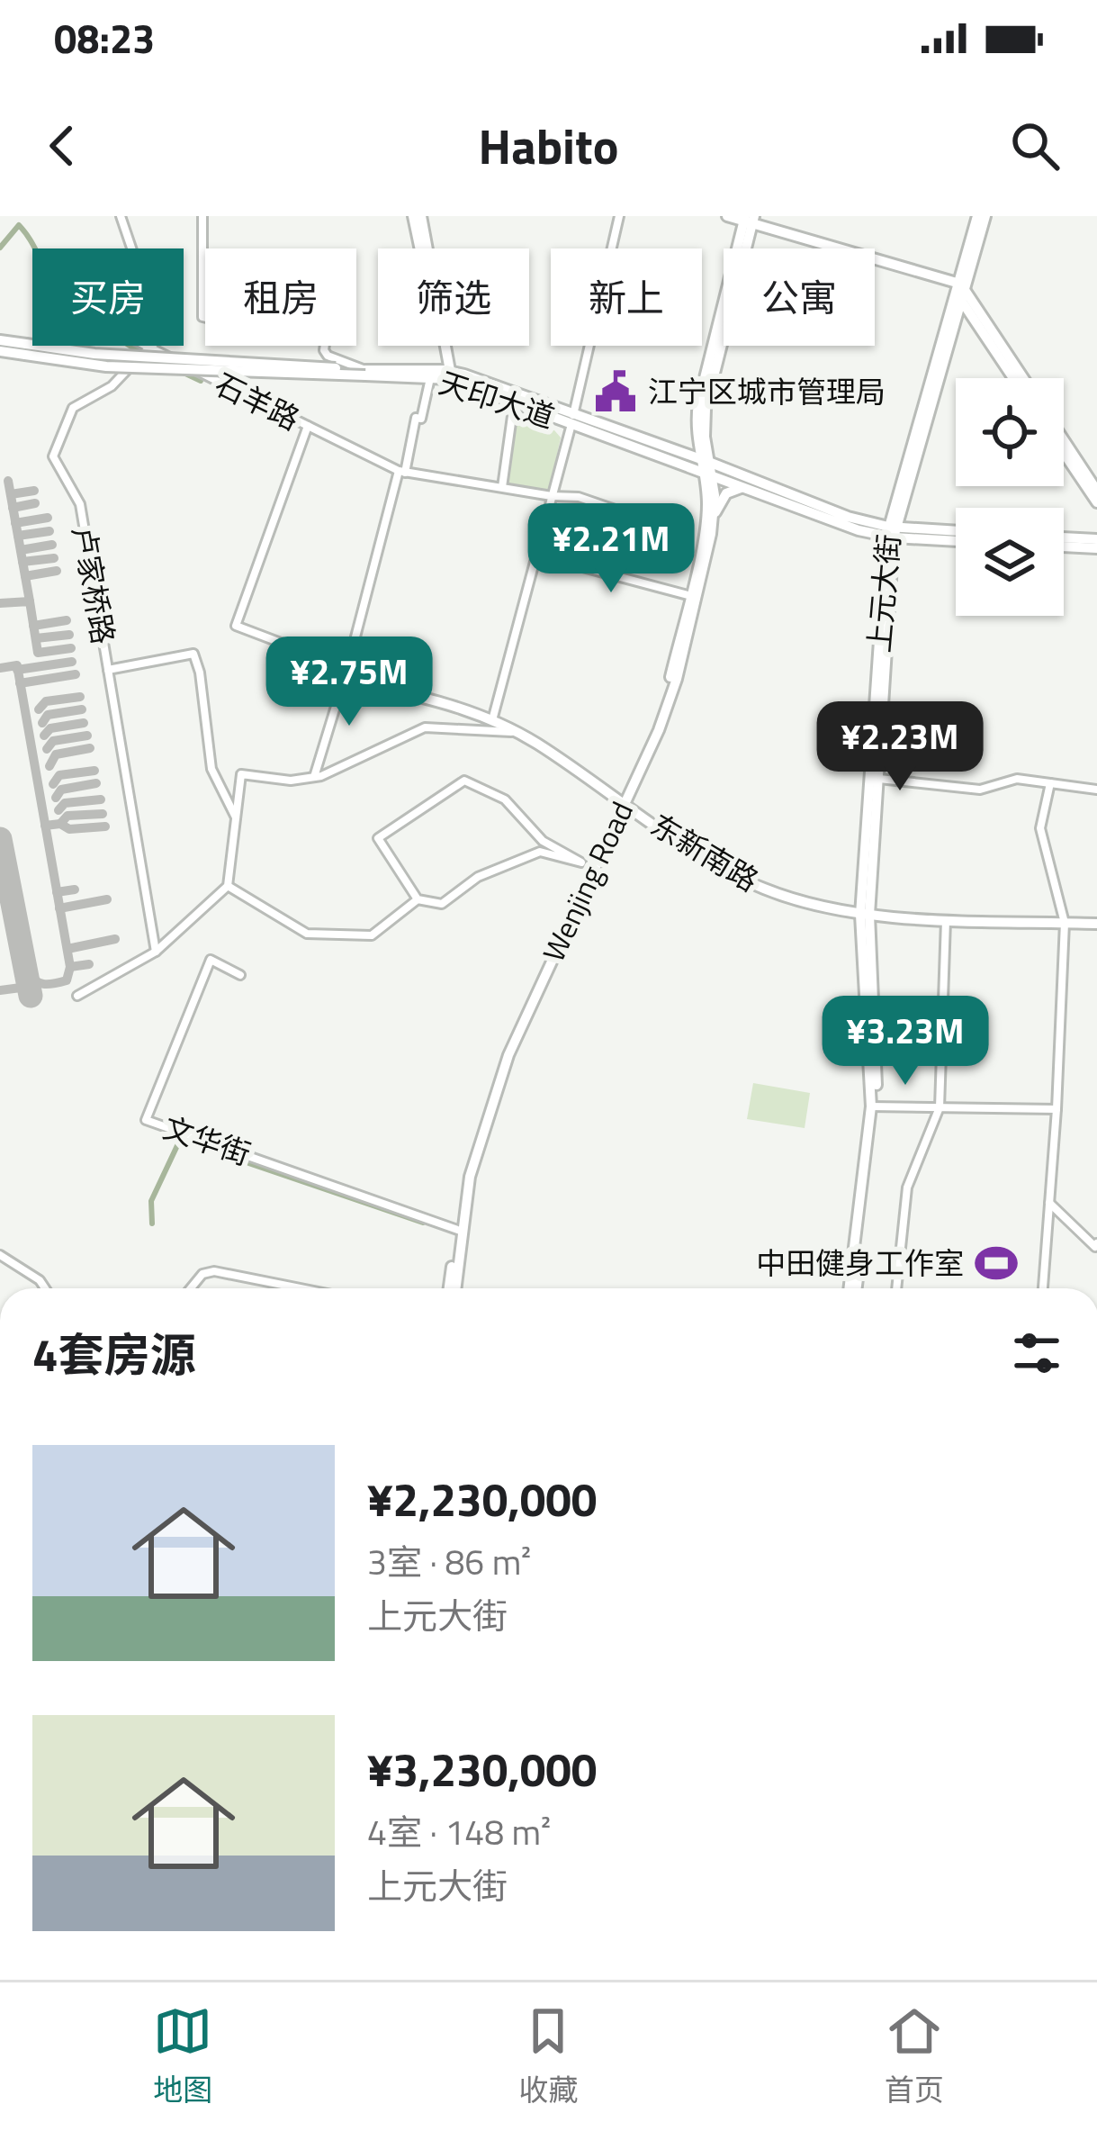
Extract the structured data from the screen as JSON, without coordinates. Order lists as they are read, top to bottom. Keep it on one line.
{"streets":{"main road":["天印大道","上元大街","东新南路","Wenjing Road"],"street":["石羊路","卢家桥路","文华街"]},"crossings":[["天印大道","上元大街"],["天印大道","Wenjing Road"],["石羊路","卢家桥路"],["上元大街","东新南路"],["东新南路","Wenjing Road"],["Wenjing Road","文华街"]],"places":{"public building":["江宁区城市管理局"],"sports":["中田健身工作室"]},"page":{"status":"08:23","header":"Habito","chip":["买房","租房","筛选","新上","公寓"],"price":["¥2.21M","¥2.75M","¥2.23M","¥3.23M"],"heading":"4套房源","list":[{"name":"¥2,230,000","note":"3室 · 86 m² · 上元大街"},{"name":"¥3,230,000","note":"4室 · 148 m² · 上元大街"}],"tabs":["地图","收藏","首页"]}}
